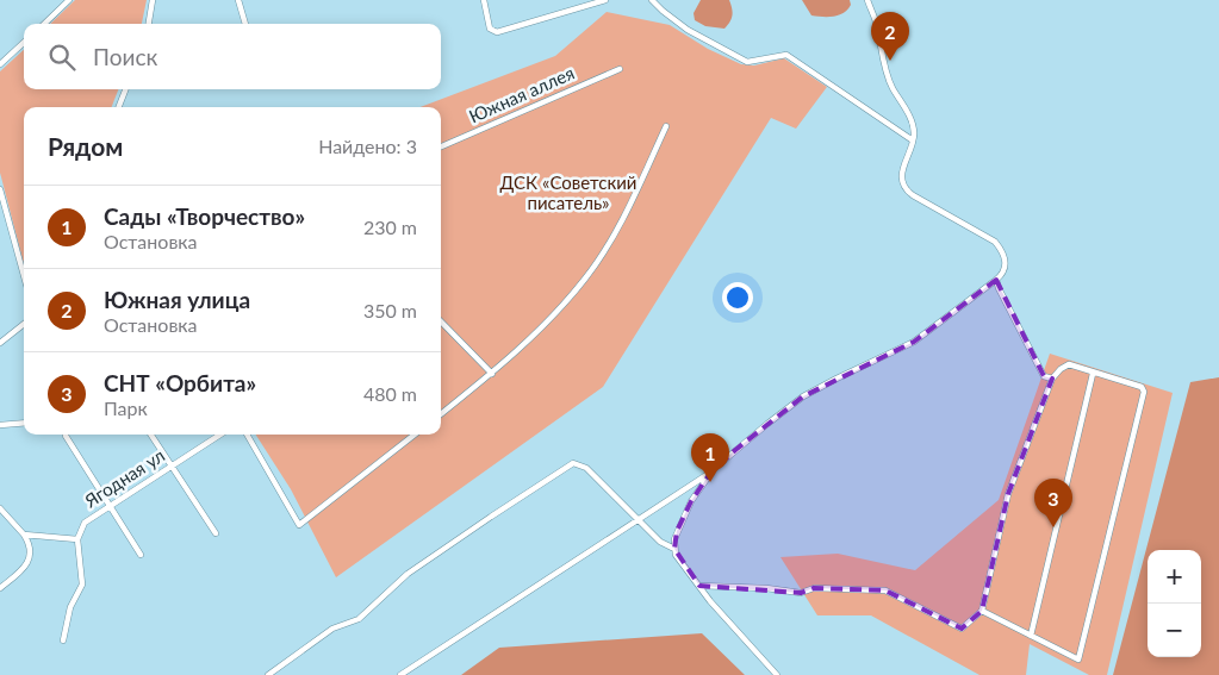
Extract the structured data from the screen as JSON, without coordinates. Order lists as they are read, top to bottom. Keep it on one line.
{"streets":{"street":["Южная аллея","Ягодная ул"]},"parks":["ДСК «Советский писатель»"],"page":{"pins":["2","1","3"],"search":"Поиск","heading":["Рядом","Найдено: 3"],"list":[{"mark":"1","name":"Сады «Творчество»","note":"Остановка","value":"230 m"},{"mark":"2","name":"Южная улица","note":"Остановка","value":"350 m"},{"mark":"3","name":"СНТ «Орбита»","note":"Парк","value":"480 m"}],"map_buttons":["+","−"]}}
